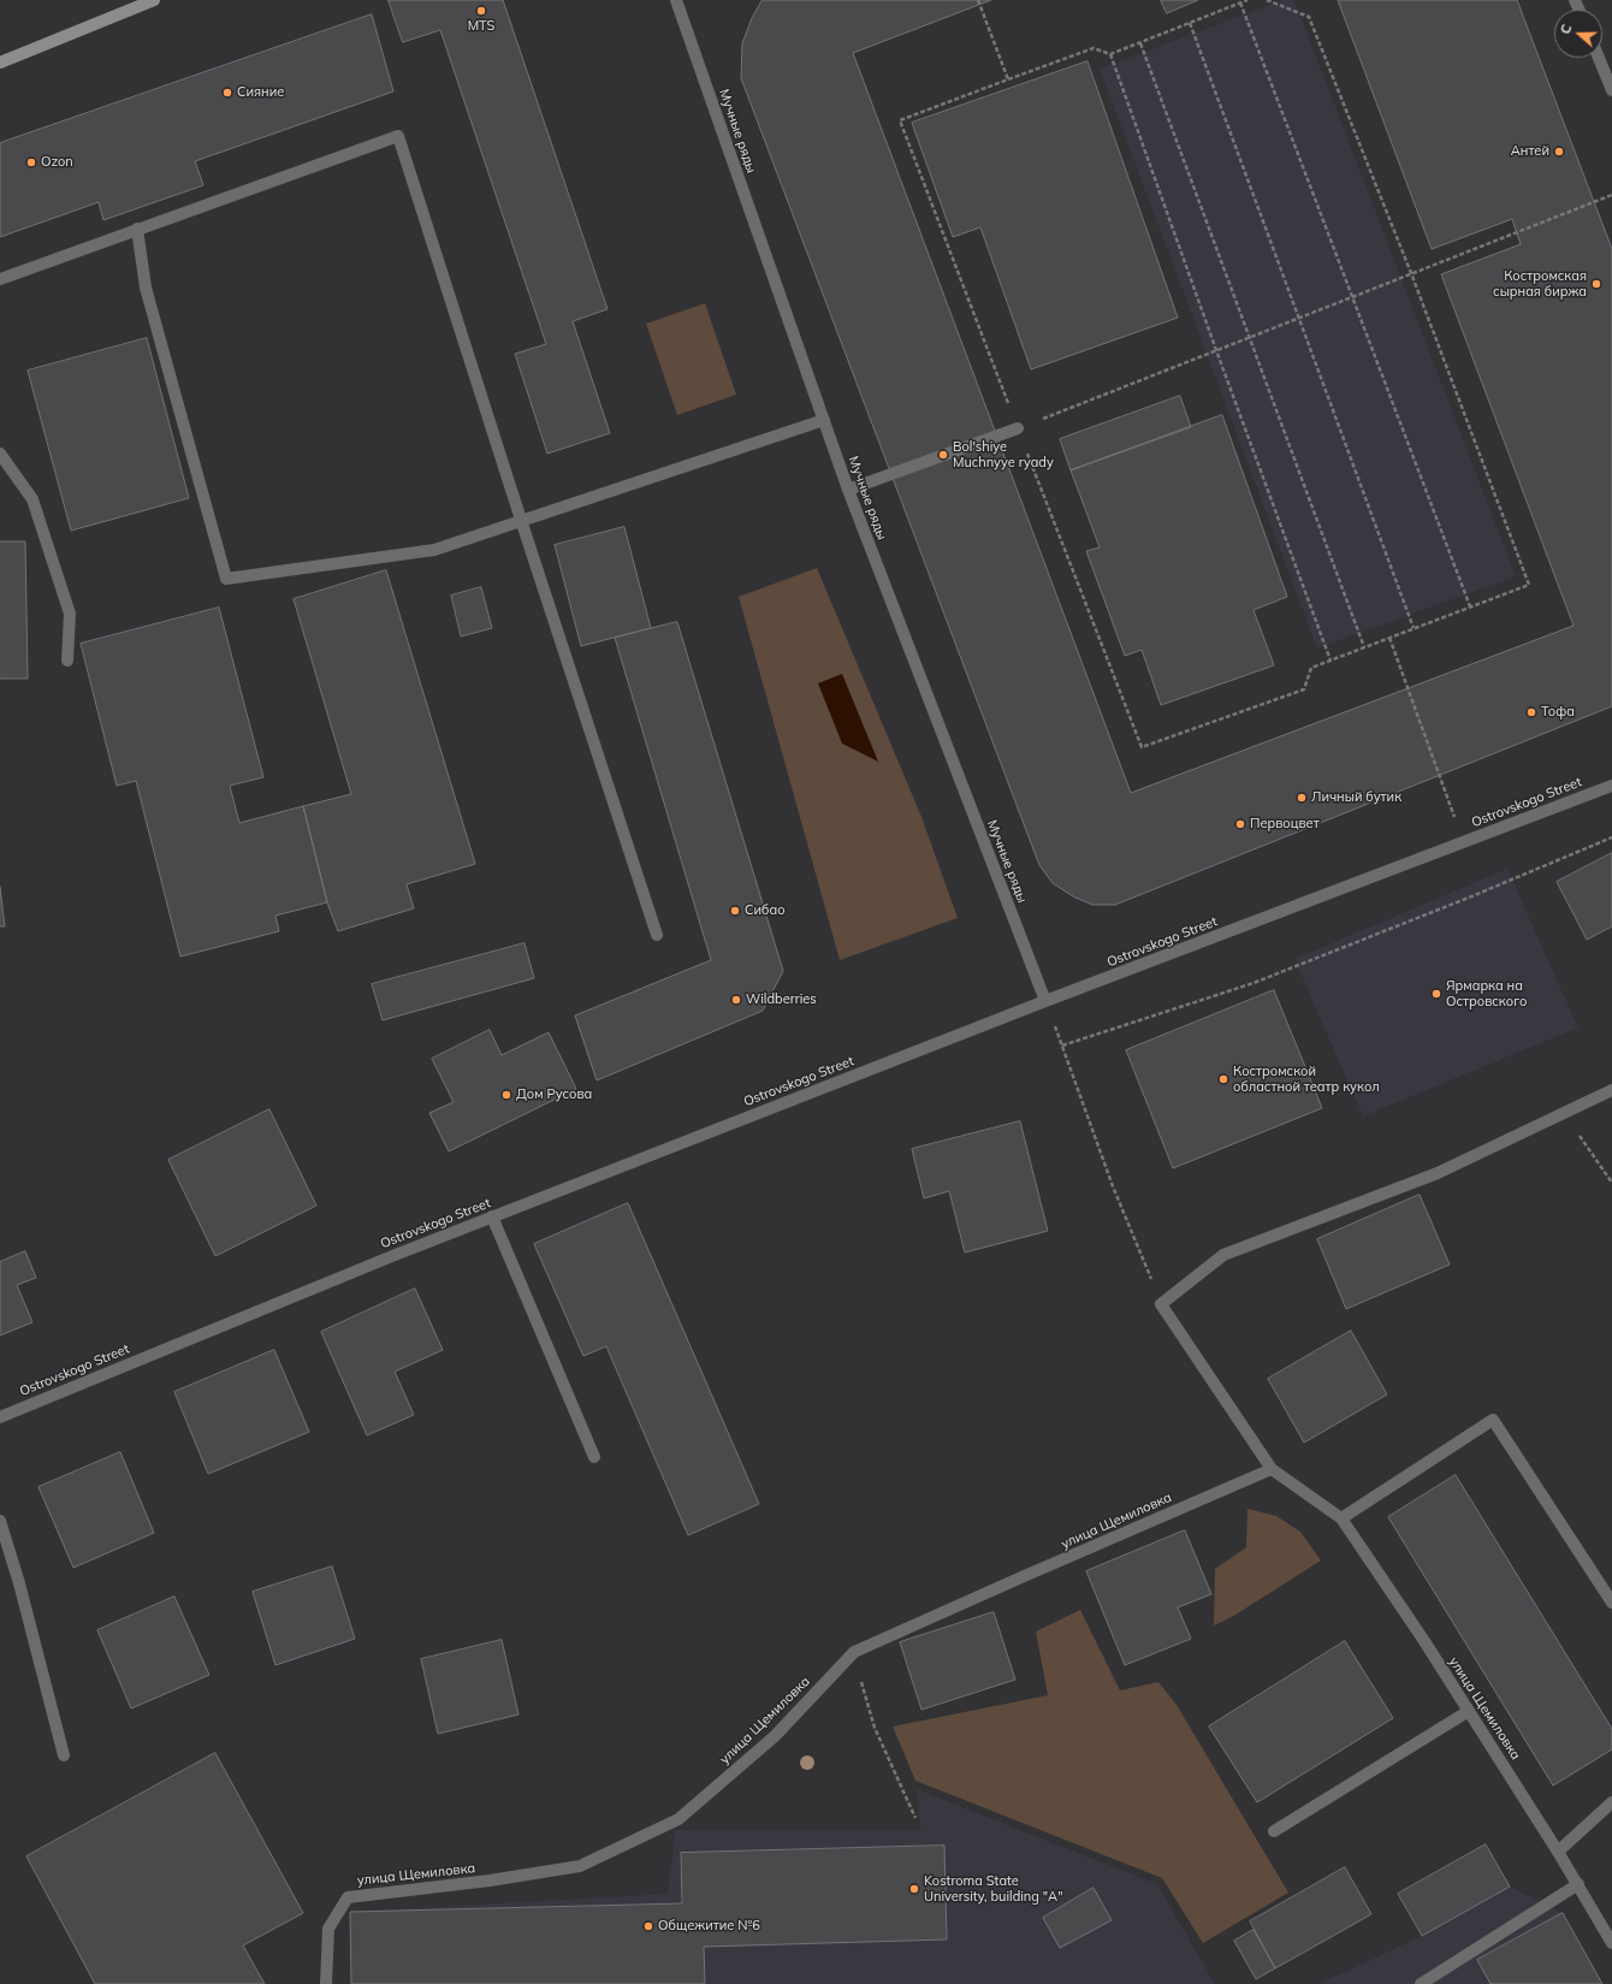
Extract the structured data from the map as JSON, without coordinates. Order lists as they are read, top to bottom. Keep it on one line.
{"streets":{"street":["Мучные ряды","Ostrovskogo Street","улица Щемиловка"]},"crossings":[["Мучные ряды","Ostrovskogo Street"]],"places":["MTS","Сияние","Антей","Ozon","Костромская сырная биржа","Bol'shiye Muchnyye ryady","Тофа","Личный бутик","Первоцвет","Сибао","Ярмарка на Островского","Wildberries","Костромской областной театр кукол","Дом Русова","Kostroma State University, building \"A\"","Общежитие №6"],"north":"left"}
